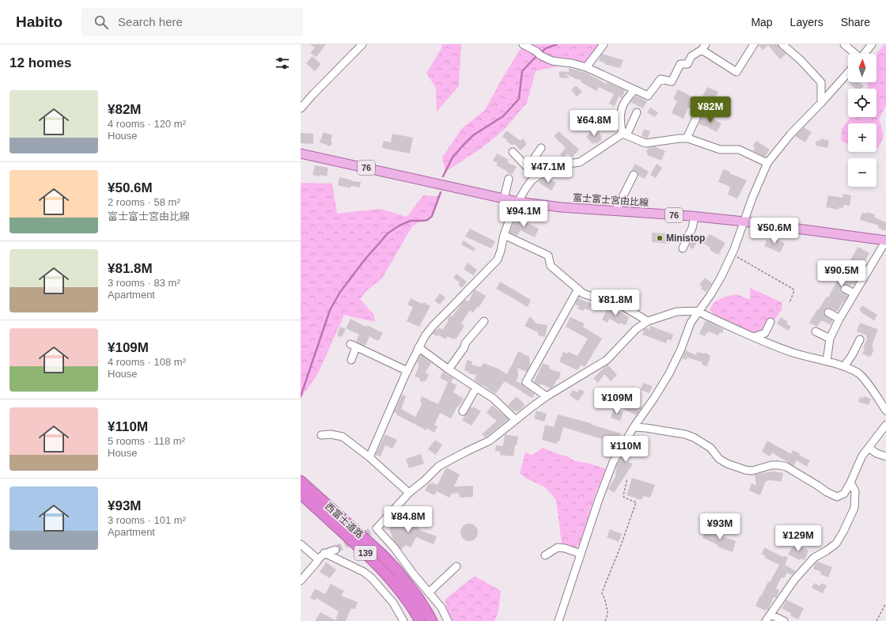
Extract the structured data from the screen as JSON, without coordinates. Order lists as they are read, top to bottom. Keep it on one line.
{"streets":{"highway":["西富士道路","139"],"main road":["76","富士富士宮由比線"]},"places":["Ministop"],"north":"top","page":{"header":"Habito","search":"Search here","nav":["Map","Layers","Share"],"heading":"12 homes","map_buttons":["+","−"],"list":[{"name":"¥82M","note":"4 rooms · 120 m² · House"},{"name":"¥50.6M","note":"2 rooms · 58 m² · 富士富士宮由比線"},{"name":"¥81.8M","note":"3 rooms · 83 m² · Apartment"},{"name":"¥109M","note":"4 rooms · 108 m² · House"},{"name":"¥110M","note":"5 rooms · 118 m² · House"},{"name":"¥93M","note":"3 rooms · 101 m² · Apartment"}],"price":["¥82M","¥64.8M","¥47.1M","¥94.1M","¥50.6M","¥90.5M","¥81.8M","¥109M","¥110M","¥84.8M","¥93M","¥129M"]}}
